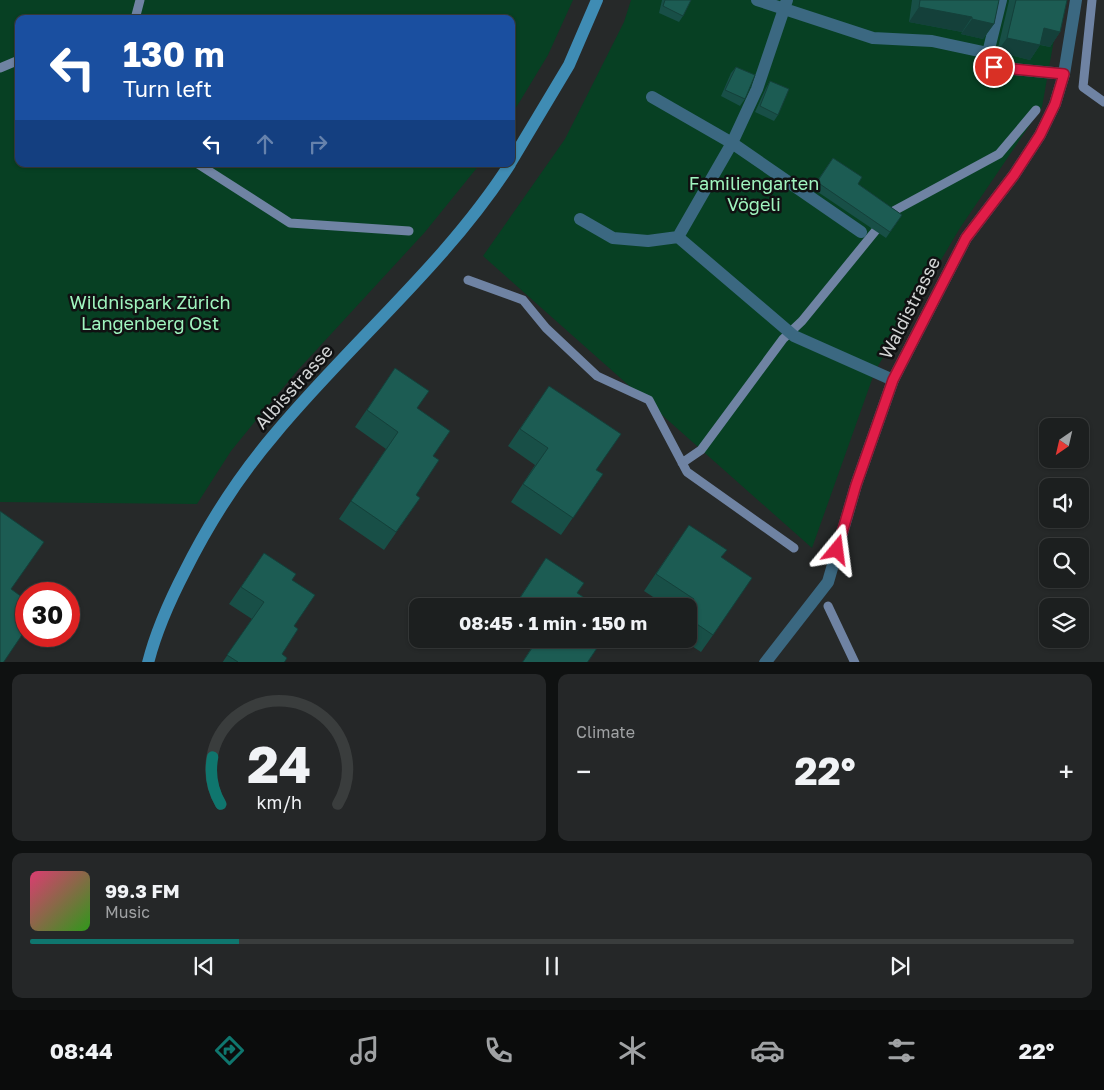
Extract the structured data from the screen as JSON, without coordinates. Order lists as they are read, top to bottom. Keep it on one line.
{"streets":{"main road":["Albisstrasse"],"street":["Waldistrasse"]},"parks":["Familiengarten Vögeli","Wildnispark Zürich Langenberg Ost"],"north":"bottom left","page":{"turn":["130 m","Turn left"],"limit":"30","trip":"08:45 · 1 min · 150 m","tile":"Climate","heat":["−","22°","+"],"song":["99.3 FM","Music"],"tabs":["08:44","22°"],"gauge":["24","km/h"]}}
